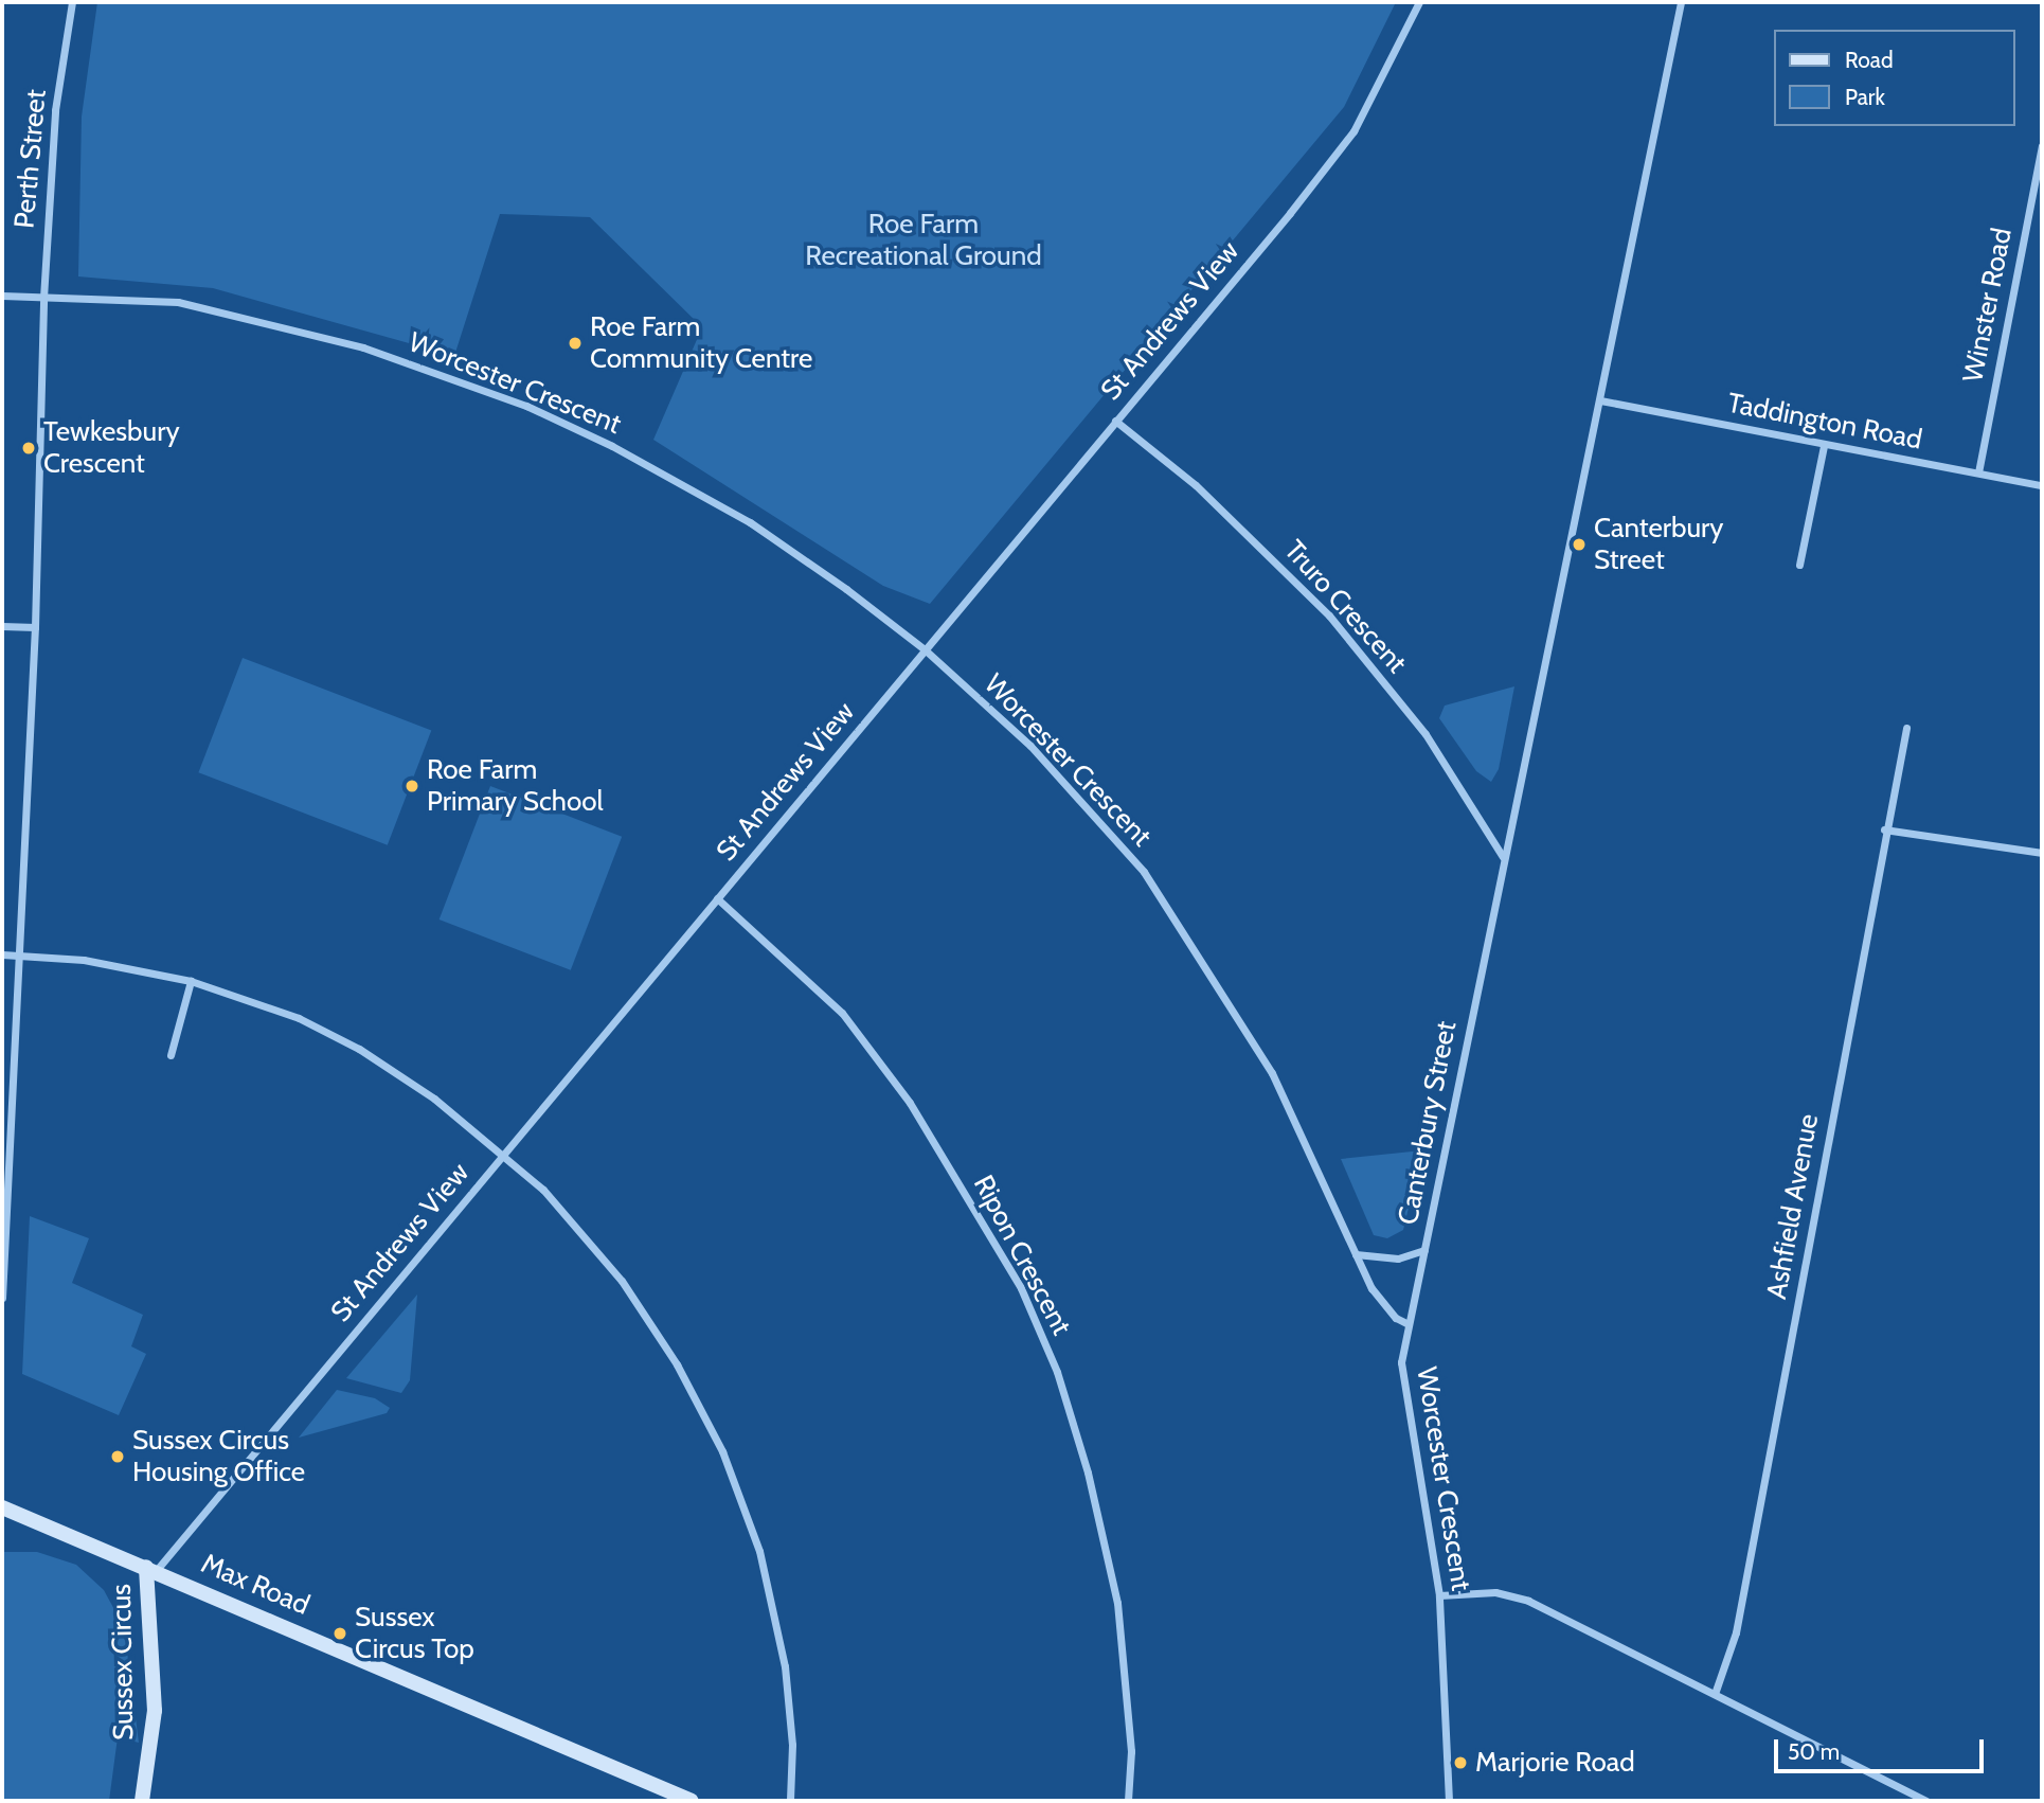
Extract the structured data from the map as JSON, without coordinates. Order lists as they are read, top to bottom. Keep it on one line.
{"streets":{"street":["Perth Street","Winster Road","St Andrews View","Worcester Crescent","Taddington Road","Truro Crescent","Canterbury Street","Ashfield Avenue","Ripon Crescent","Max Road","Sussex Circus"]},"crossings":[["Perth Street","Worcester Crescent"],["Winster Road","Taddington Road"],["St Andrews View","Worcester Crescent"],["St Andrews View","Truro Crescent"],["St Andrews View","Ripon Crescent"],["St Andrews View","Max Road"],["St Andrews View","Sussex Circus"],["Worcester Crescent","Canterbury Street"],["Taddington Road","Canterbury Street"],["Truro Crescent","Canterbury Street"],["Max Road","Sussex Circus"]],"parks":["Roe Farm Recreational Ground"],"places":["Roe Farm Community Centre","Tewkesbury Crescent","Canterbury Street","Roe Farm Primary School","Sussex Circus Housing Office","Sussex Circus Top","Marjorie Road"],"legend":["Road","Park"],"scale_bar":"50 m"}
